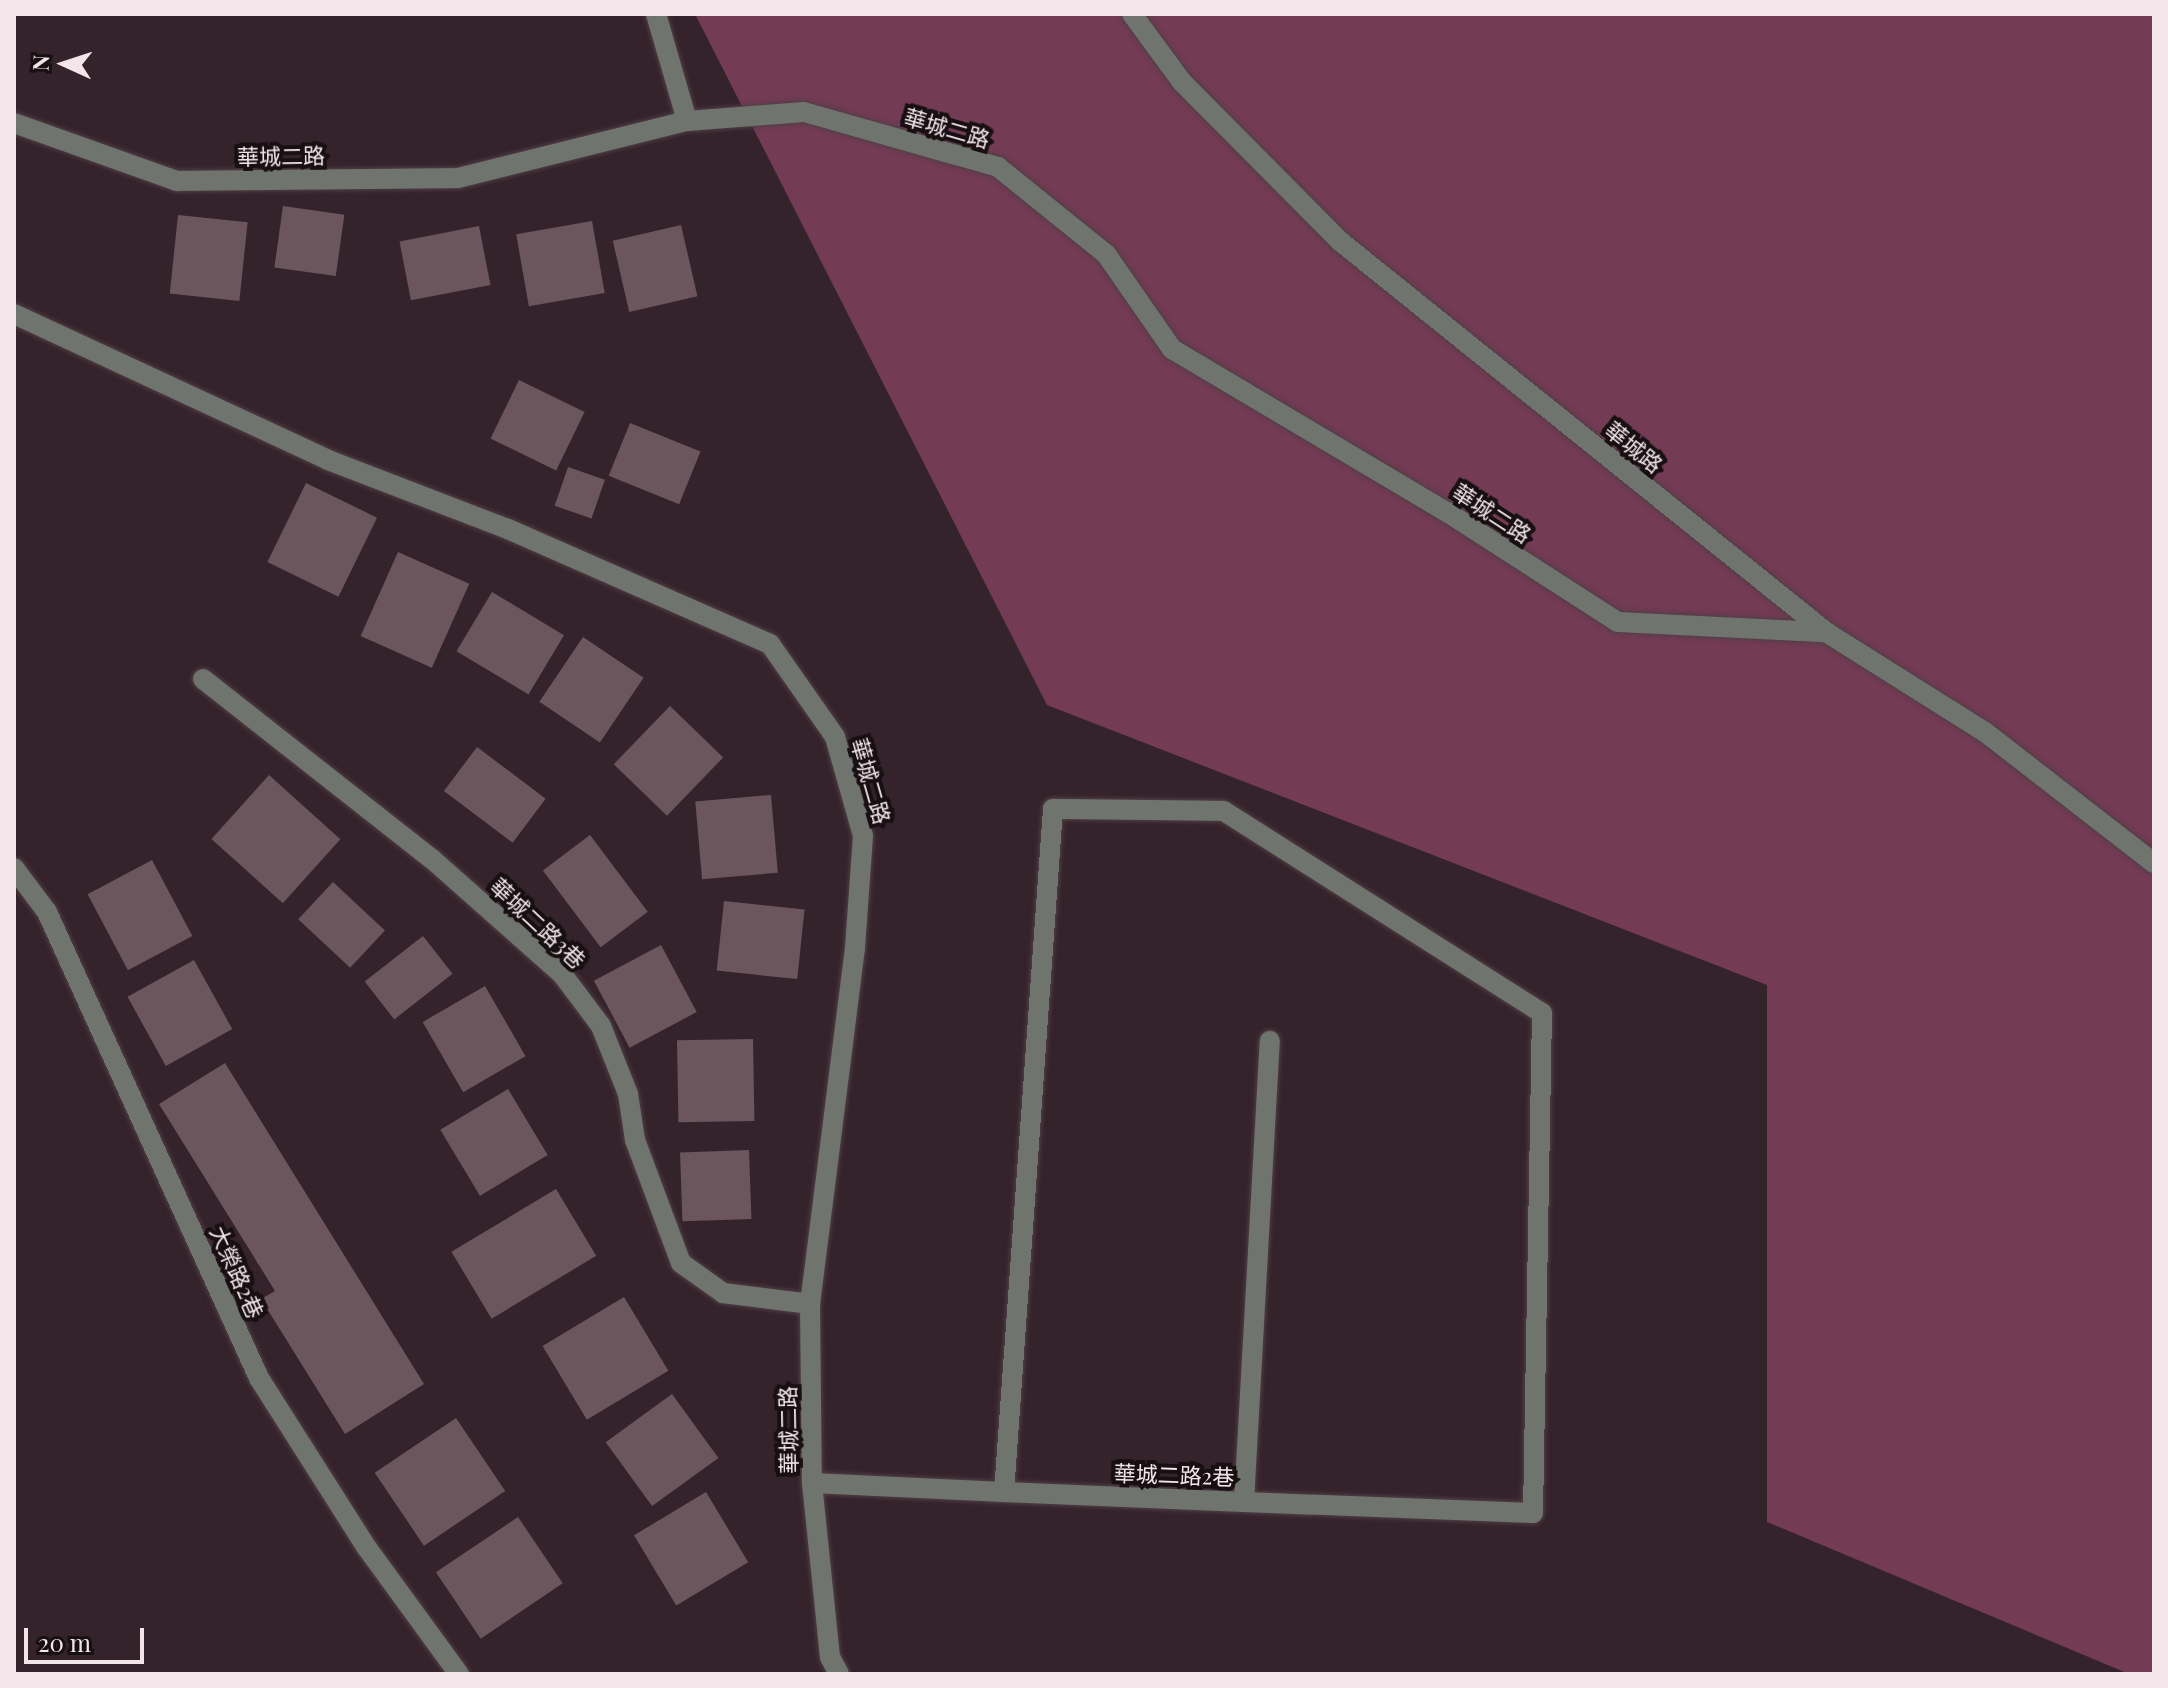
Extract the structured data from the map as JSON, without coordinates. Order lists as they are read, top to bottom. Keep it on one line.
{"streets":{"street":["華城二路","華城路","華城二路3巷","大榮路2巷","華城二路2巷"]},"crossings":[["華城二路","華城路"],["華城二路","華城二路3巷"],["華城二路","華城二路2巷"]],"scale_bar":"20 m","north":"left"}
